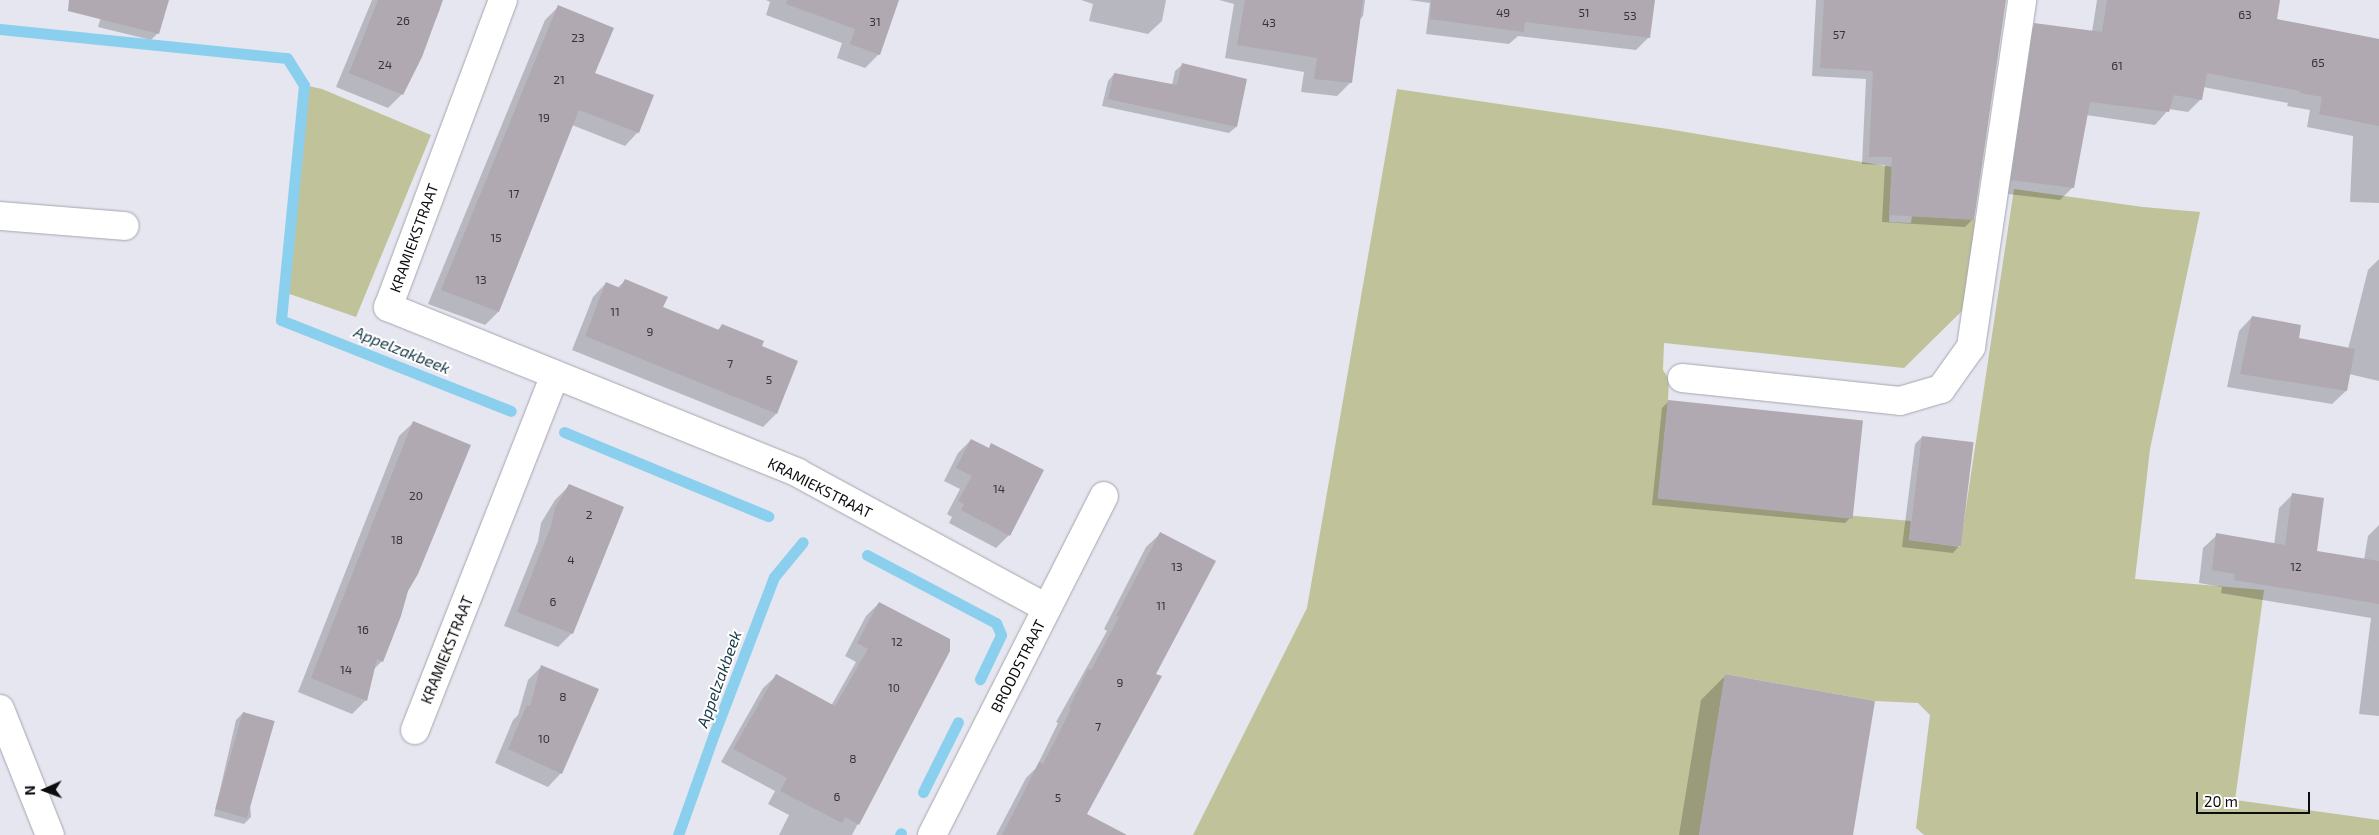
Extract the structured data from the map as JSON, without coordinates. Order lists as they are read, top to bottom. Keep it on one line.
{"streets":{"street":["KRAMIEKSTRAAT","BROODSTRAAT"]},"crossings":[["KRAMIEKSTRAAT","BROODSTRAAT"]],"water":["Appelzakbeek"],"house_numbers":["49","51","63","53","26","31","43","57","23","65","24","61","21","19","17","15","13","11","9","7","5","14","20","2","18","4","13","12","6","11","16","12","14","9","10","8","7","10","8","6","5"],"scale_bar":"20 m","north":"left"}
